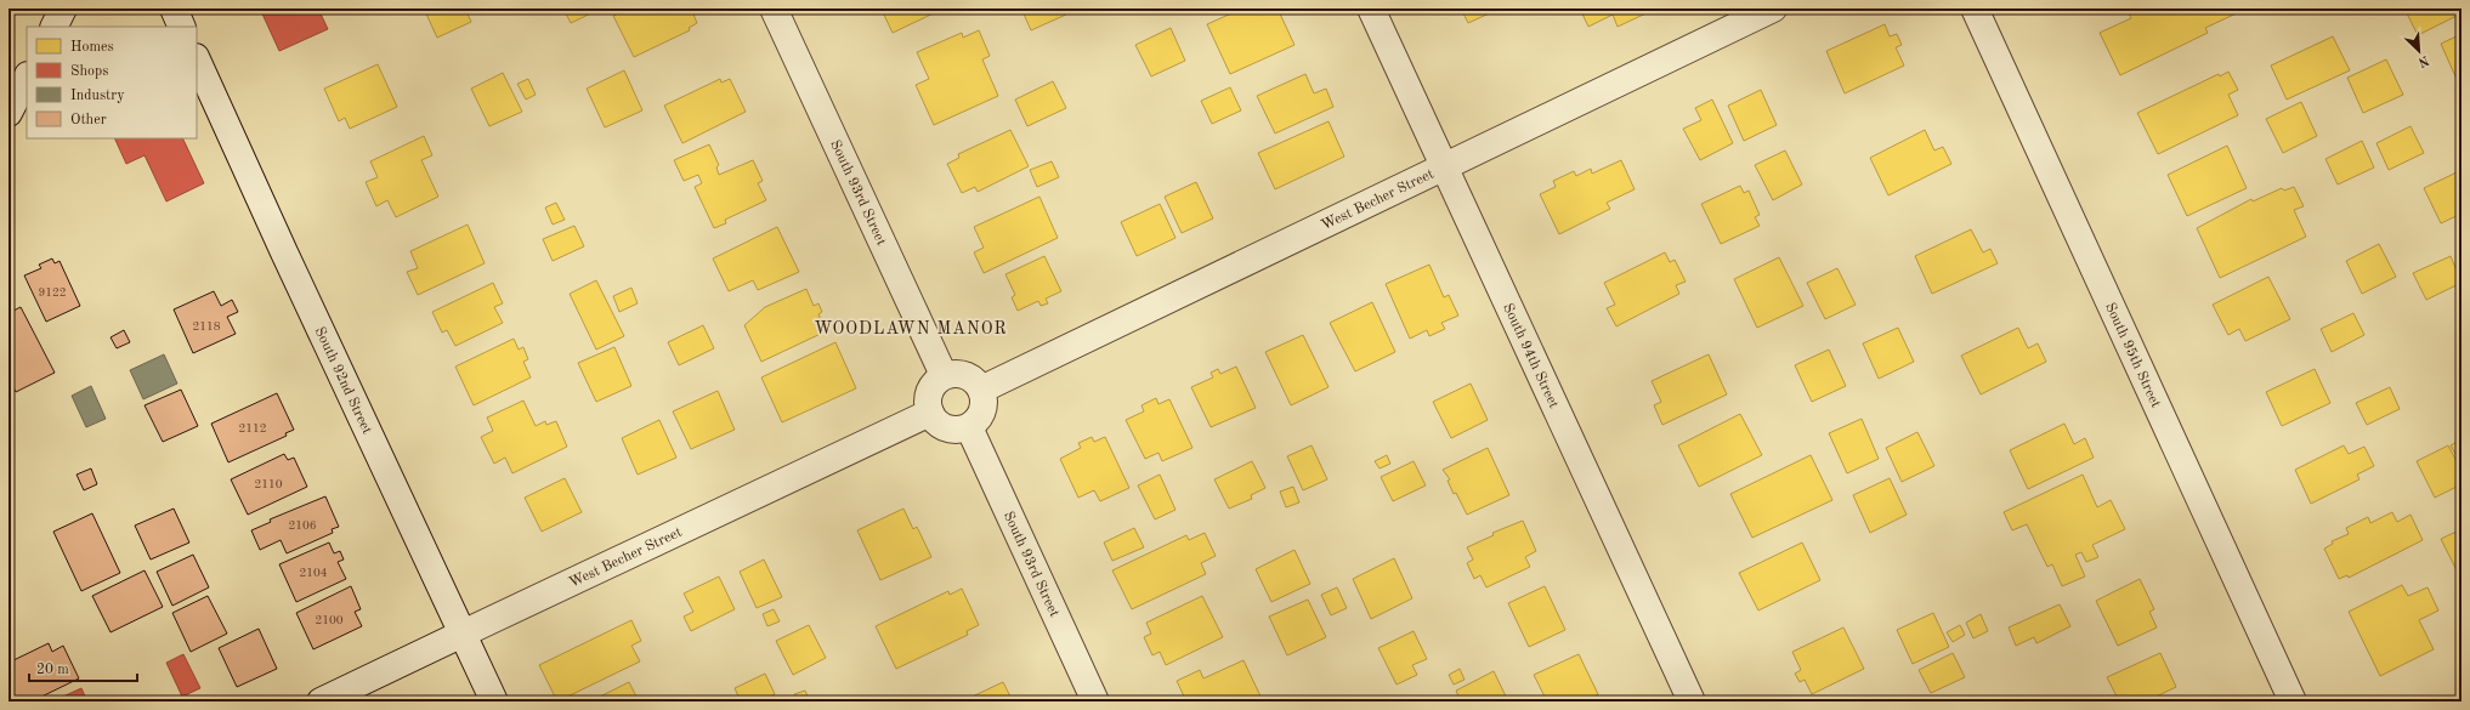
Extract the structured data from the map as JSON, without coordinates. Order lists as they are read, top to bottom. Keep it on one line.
{"streets":{"street":["South 93rd Street","West Becher Street","South 95th Street","South 94th Street","South 92nd Street"]},"crossings":[["South 93rd Street","West Becher Street"],["West Becher Street","South 94th Street"],["West Becher Street","South 92nd Street"]],"districts":["WOODLAWN MANOR"],"house_numbers":["9122","2118","2112","2110","2106","2104","2100"],"legend":["Homes","Shops","Industry","Other"],"scale_bar":"20 m","north":"bottom right"}
